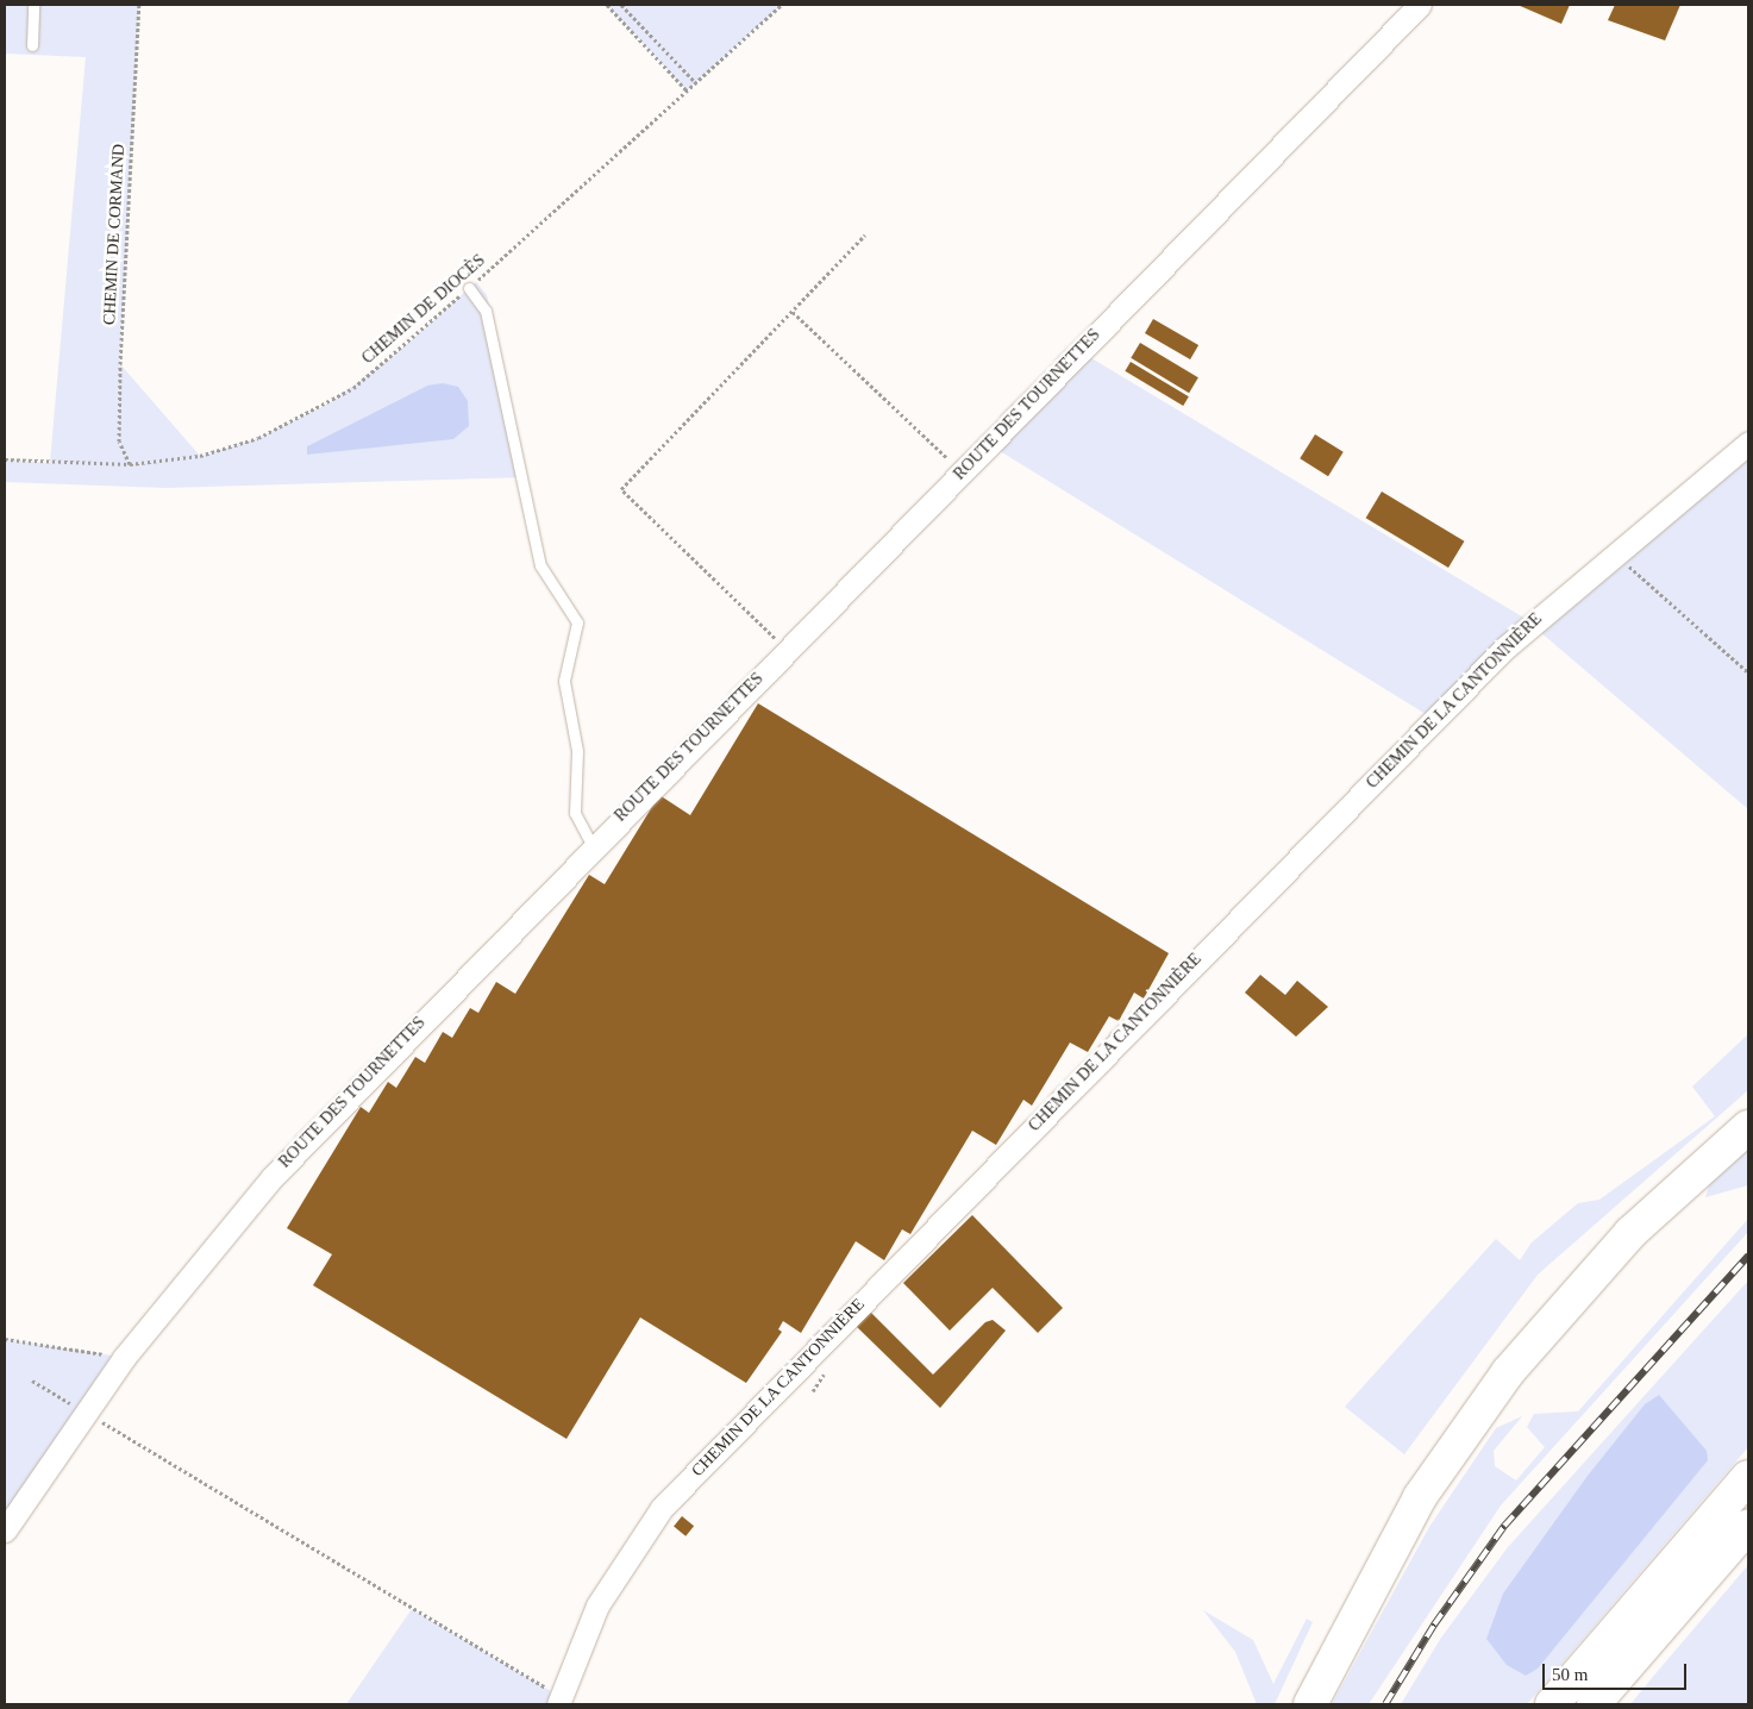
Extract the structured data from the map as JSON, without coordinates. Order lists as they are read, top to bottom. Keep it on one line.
{"streets":{"street":["ROUTE DES TOURNETTES","CHEMIN DE LA CANTONNIÈRE"],"path":["CHEMIN DE CORMAND","CHEMIN DE DIOCÈS"]},"crossings":[["CHEMIN DE CORMAND","CHEMIN DE DIOCÈS"]],"scale_bar":"50 m"}
